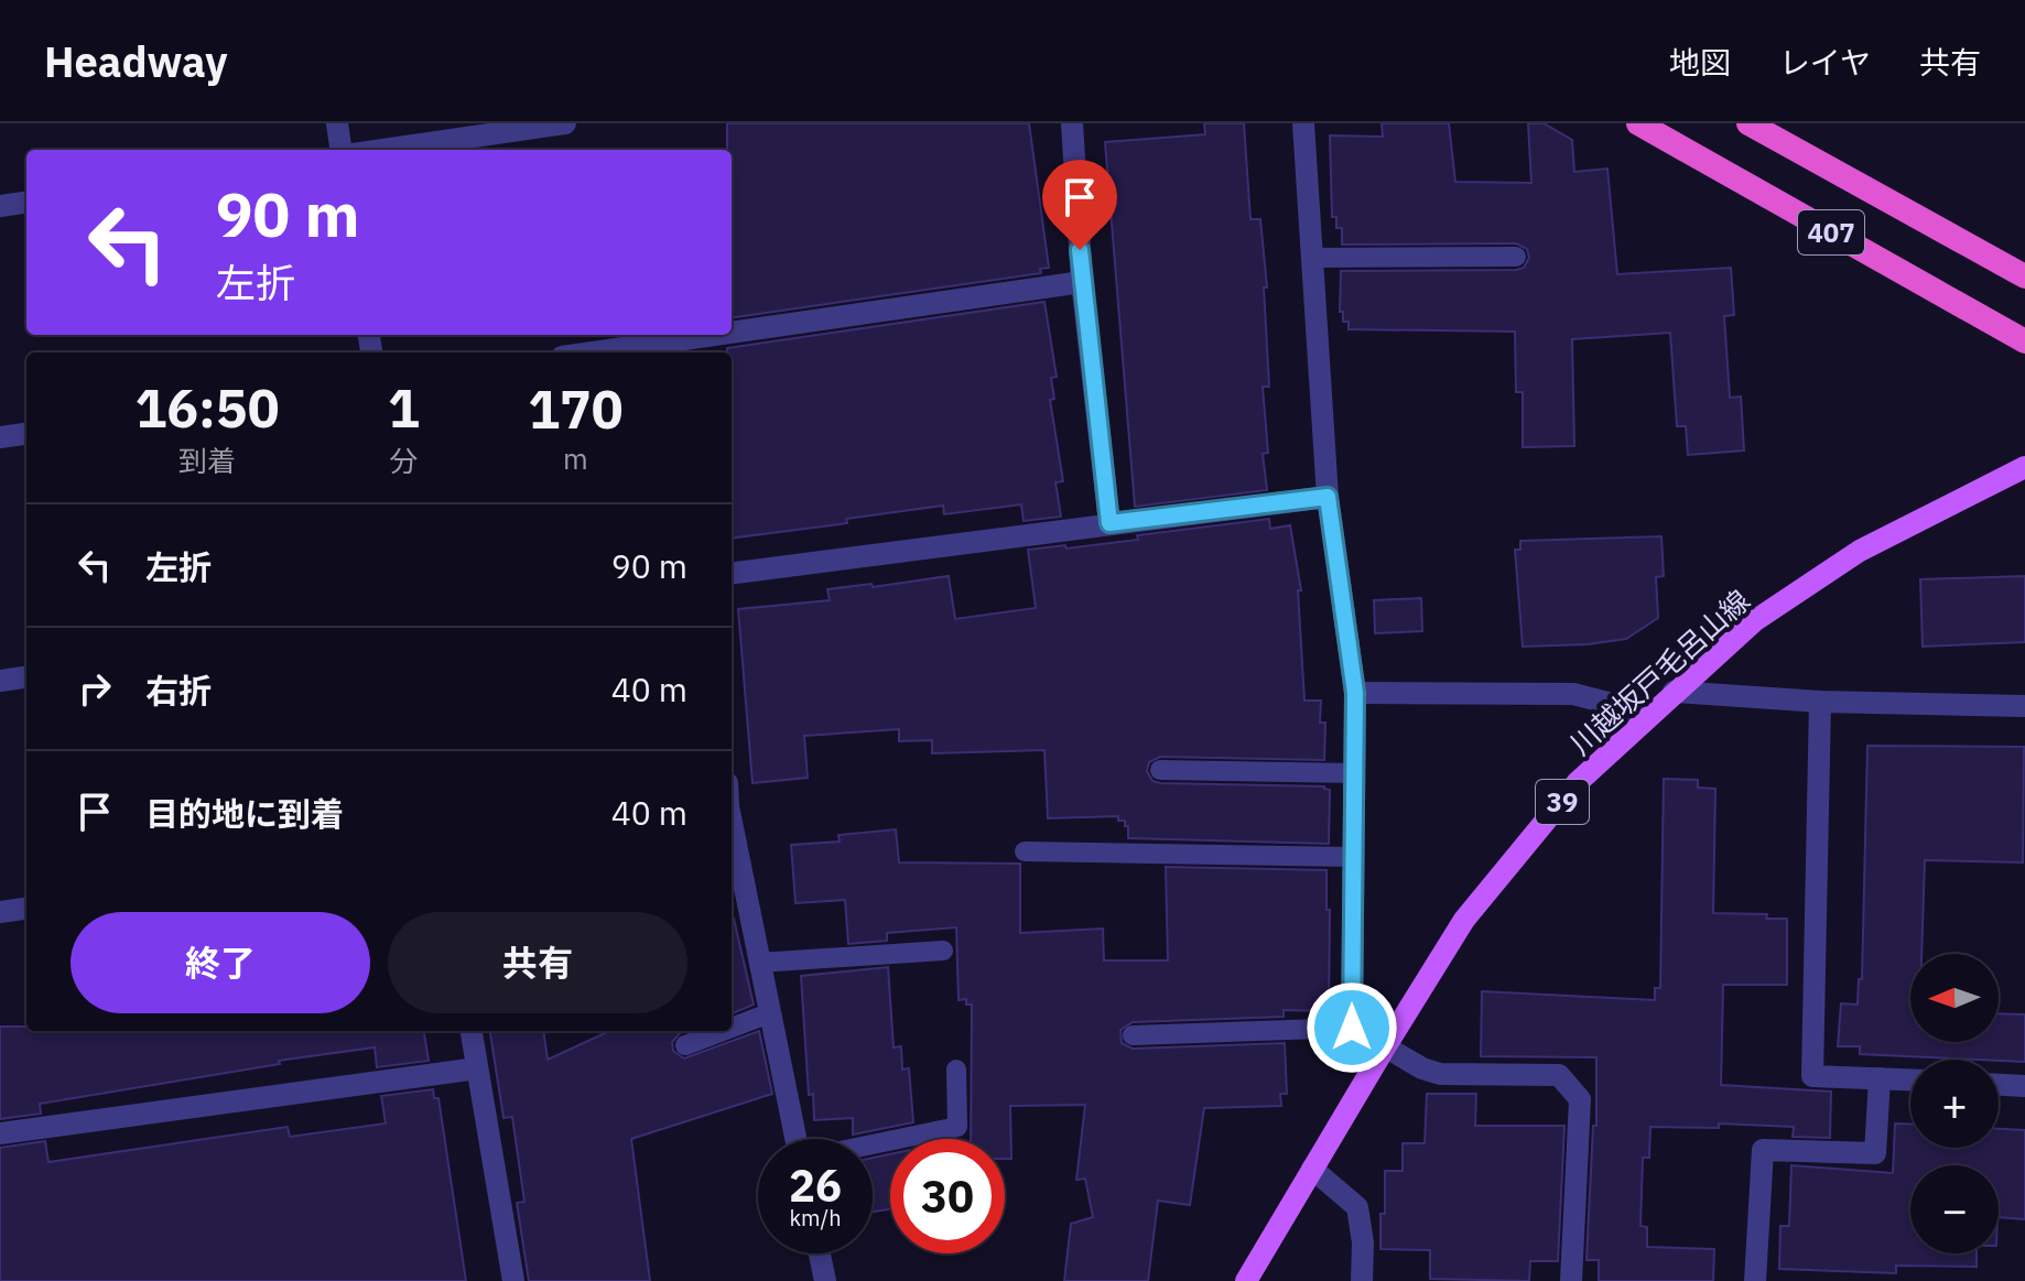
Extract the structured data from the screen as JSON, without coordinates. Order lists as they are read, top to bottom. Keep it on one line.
{"streets":{"highway":["407"],"main road":["川越坂戸毛呂山線","39"]},"north":"left","page":{"header":"Headway","nav":["地図","レイヤ","共有"],"turn":["90 m","左折"],"eta":["16:50","到着","1","分","170","m"],"list":[{"name":"左折","value":"90 m"},{"name":"右折","value":"40 m"},{"name":"目的地に到着","value":"40 m"}],"buttons":["終了","共有"],"map_buttons":["+","−"],"speed":"26 km/h","limit":"30"}}
